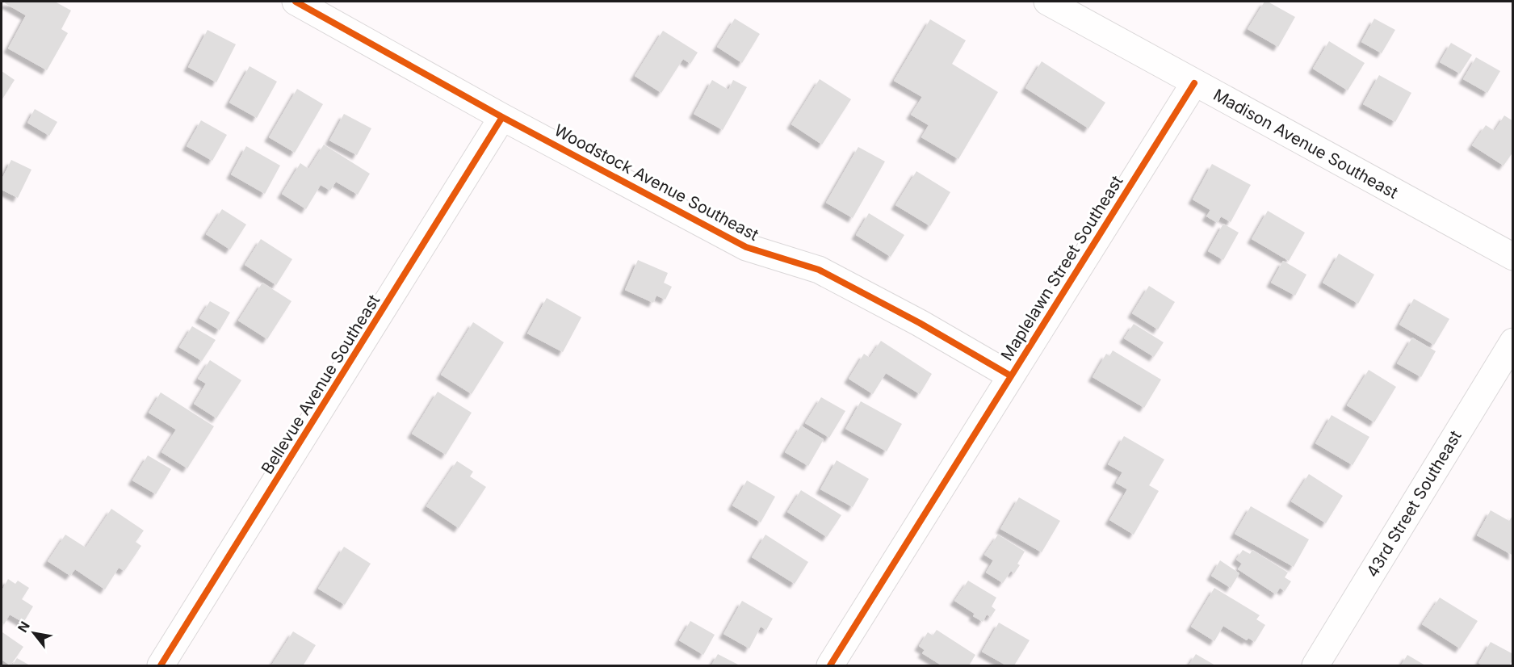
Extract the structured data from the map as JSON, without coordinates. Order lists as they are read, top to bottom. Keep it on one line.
{"streets":{"street":["Madison Avenue Southeast","Woodstock Avenue Southeast","Maplelawn Street Southeast","Bellevue Avenue Southeast","43rd Street Southeast"]},"crossings":[["Madison Avenue Southeast","Maplelawn Street Southeast"],["Woodstock Avenue Southeast","Maplelawn Street Southeast"],["Woodstock Avenue Southeast","Bellevue Avenue Southeast"]],"north":"top left"}
